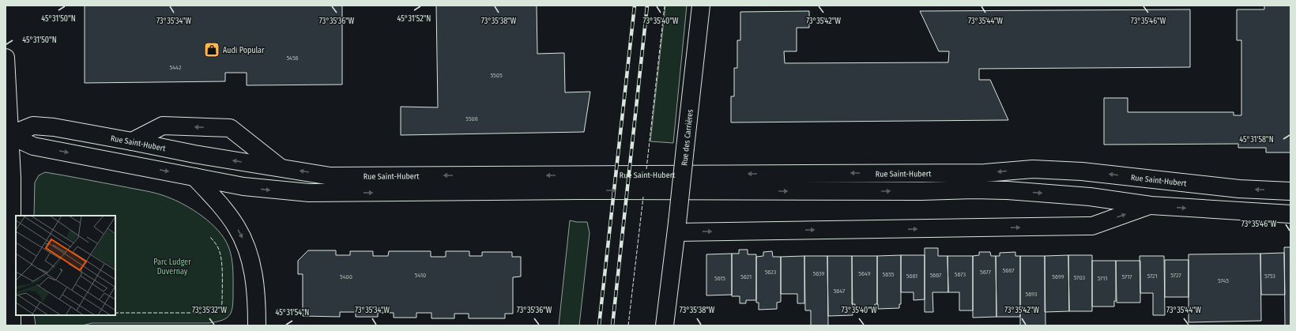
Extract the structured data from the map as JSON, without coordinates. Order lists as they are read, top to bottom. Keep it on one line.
{"streets":{"street":["Rue des Carrières","Rue Saint-Hubert"]},"crossings":[["Rue des Carrières","Rue Saint-Hubert"]],"parks":["Parc Ludger Duvernay"],"places":{"shop":["Audi Popular"]},"house_numbers":["5456","5442","5505","5508","5687","5623","5677","5639","5649","5655","5673","5410","5667","5727","5661","5721","5753","5400","5621","5699","5717","5703","5615","5711","5745","5647","5693"],"coordinates":["45°31'50\"N","45°31'52\"N","73°35'34\"W","73°35'36\"W","73°35'38\"W","73°35'40\"W","73°35'42\"W","73°35'46\"W","73°35'44\"W","45°31'58\"N","73°35'32\"W","45°31'54\"N"]}
